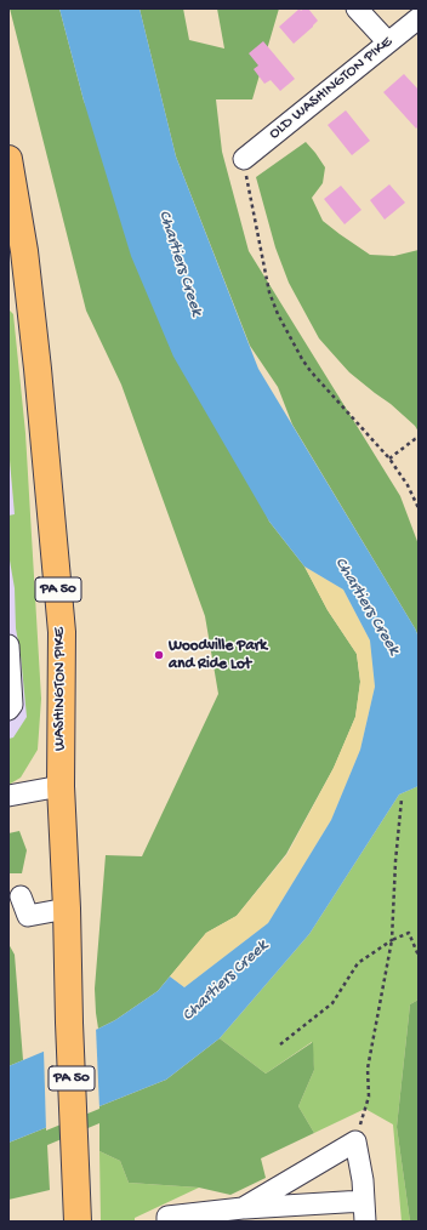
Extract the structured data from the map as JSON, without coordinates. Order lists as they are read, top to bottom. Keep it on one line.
{"streets":{"main road":["PA 50","WASHINGTON PIKE"],"street":["OLD WASHINGTON PIKE"]},"water":["Chartiers Creek"],"places":["Woodville Park and Ride Lot"]}
